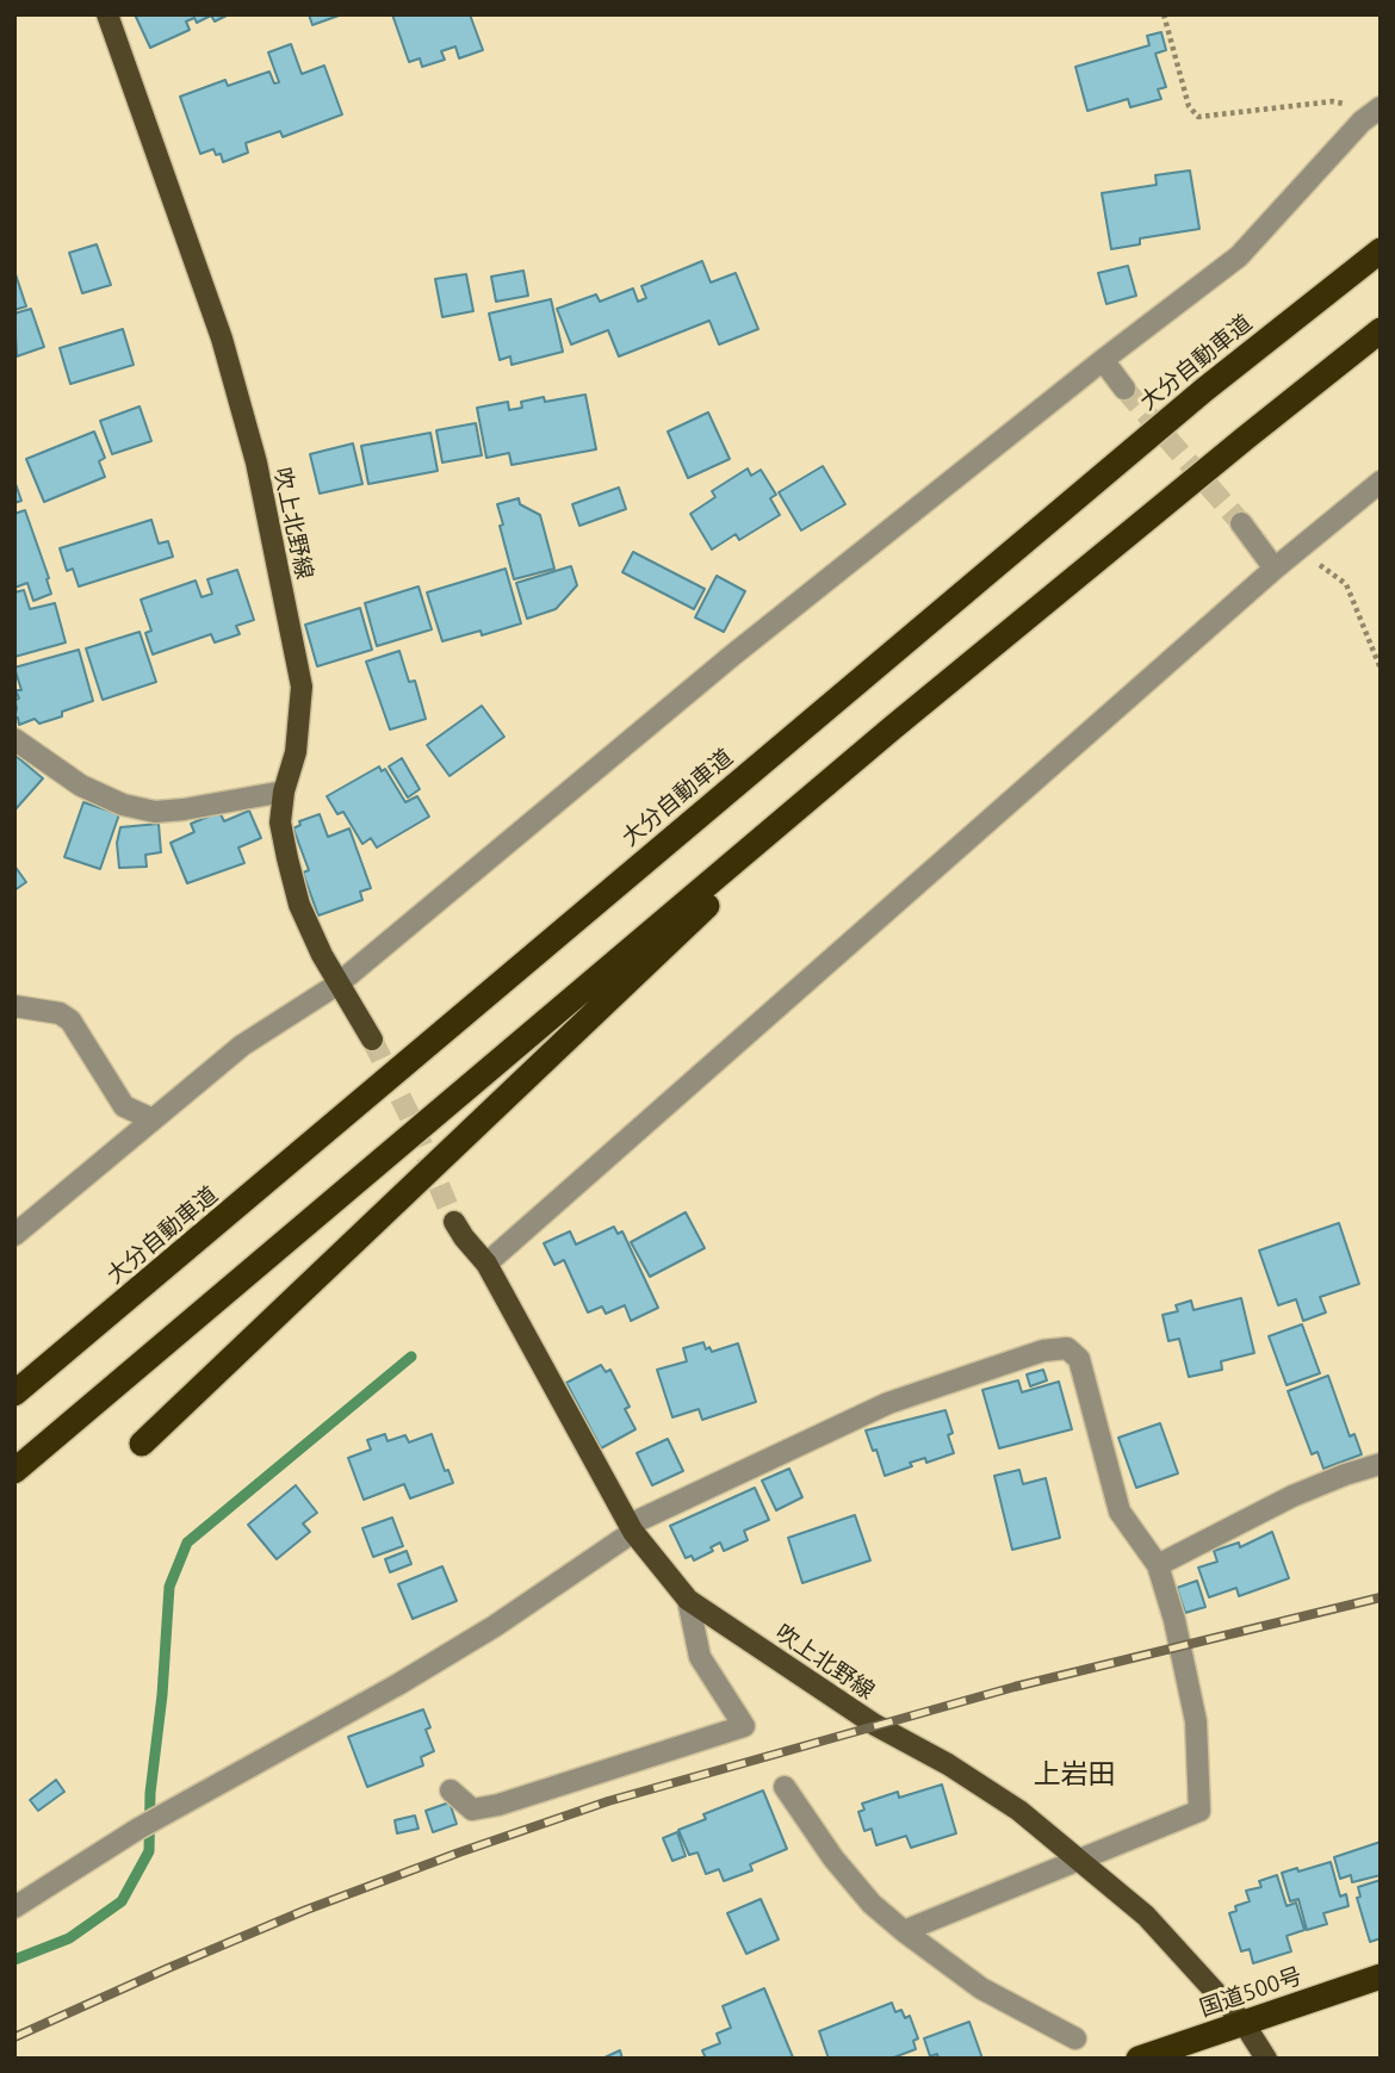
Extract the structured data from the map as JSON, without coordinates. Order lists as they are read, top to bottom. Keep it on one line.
{"streets":{"highway":["大分自動車道","国道500号"],"main road":["吹上北野線"]},"crossings":[["吹上北野線","国道500号"]],"districts":["上岩田"]}
